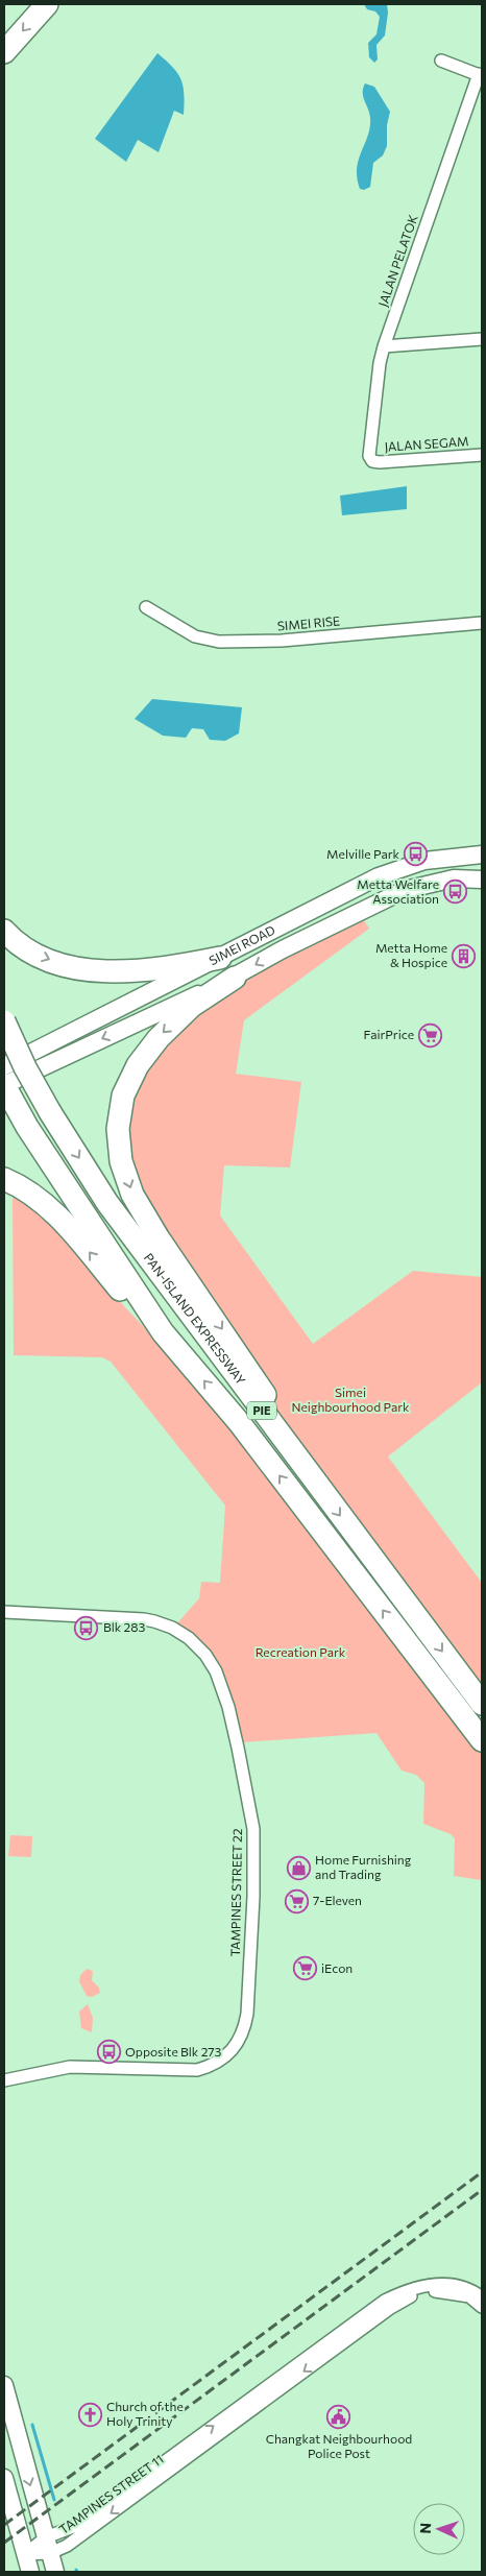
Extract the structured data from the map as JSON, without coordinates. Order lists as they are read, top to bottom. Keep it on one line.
{"streets":{"highway":["PAN-ISLAND EXPRESSWAY","PIE"],"main road":["SIMEI ROAD"],"street":["JALAN PELATOK","JALAN SEGAM","SIMEI RISE","TAMPINES STREET 22","TAMPINES STREET 11"]},"crossings":[["JALAN PELATOK","JALAN SEGAM"],["SIMEI ROAD","PIE"]],"parks":["Simei Neighbourhood Park","Recreation Park"],"places":{"bus stop":["Melville Park","Metta Welfare Association","Blk 283","Opposite Blk 273"],"building":["Metta Home & Hospice"],"supermarket":["FairPrice","7-Eleven","iEcon"],"shop":["Home Furnishing and Trading"],"church":["Church of the Holy Trinity"],"public building":["Changkat Neighbourhood Police Post"]},"north":"left"}
